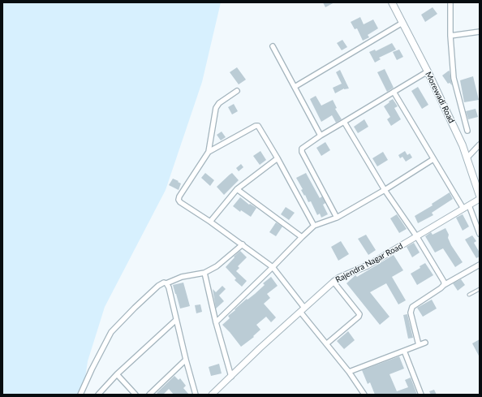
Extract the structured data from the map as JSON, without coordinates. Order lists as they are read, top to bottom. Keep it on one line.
{"streets":{"main road":["Morewadi Road"],"street":["Rajendra Nagar Road"]}}
